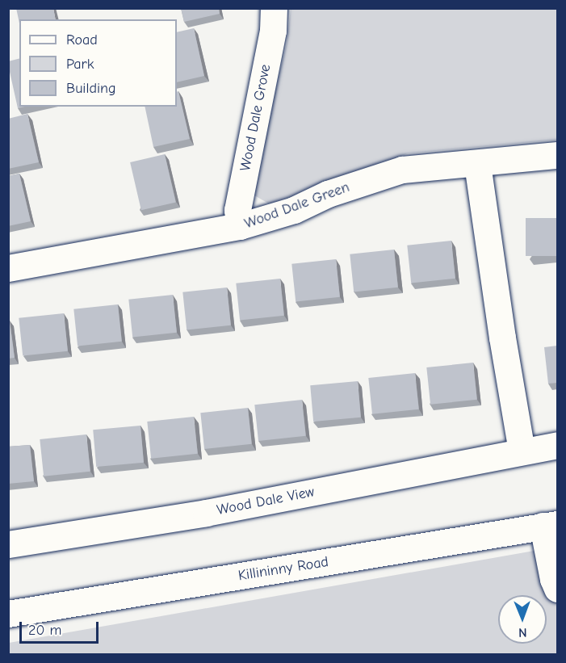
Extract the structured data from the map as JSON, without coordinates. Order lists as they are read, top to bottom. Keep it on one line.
{"streets":{"street":["Wood Dale Grove","Wood Dale Green","Wood Dale View","Killininny Road"]},"crossings":[["Wood Dale Grove","Wood Dale Green"]],"legend":["Road","Park","Building"],"scale_bar":"20 m","north":"bottom"}
